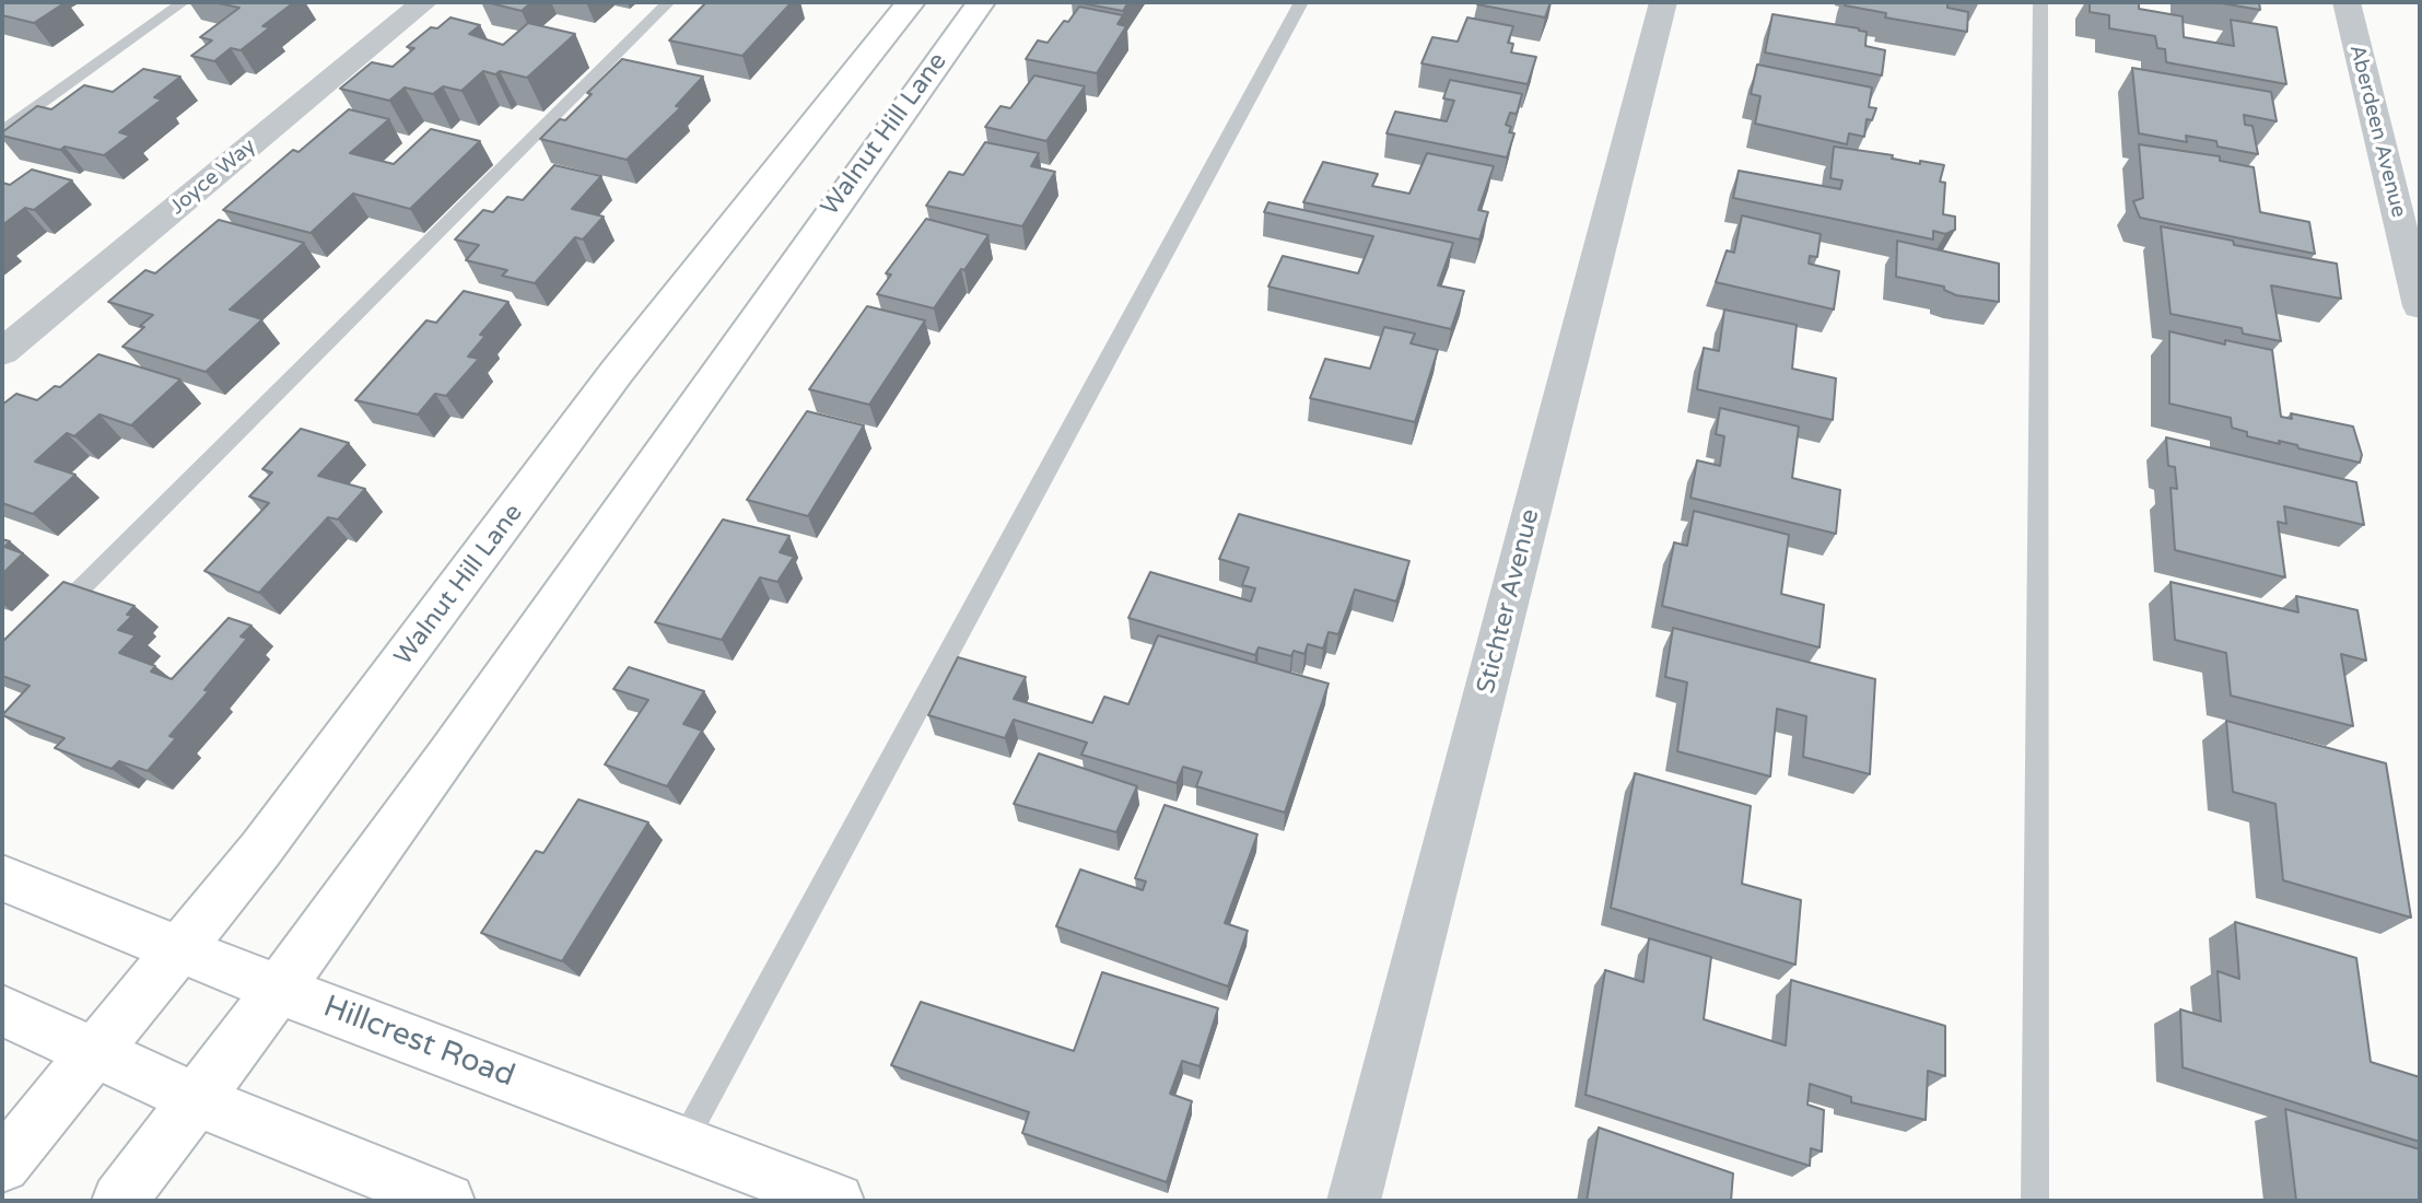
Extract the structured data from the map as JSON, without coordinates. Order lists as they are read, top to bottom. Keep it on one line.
{"streets":{"main road":["Walnut Hill Lane","Hillcrest Road"],"street":["Aberdeen Avenue","Joyce Way","Stichter Avenue"]},"crossings":[["Walnut Hill Lane","Hillcrest Road"]]}
